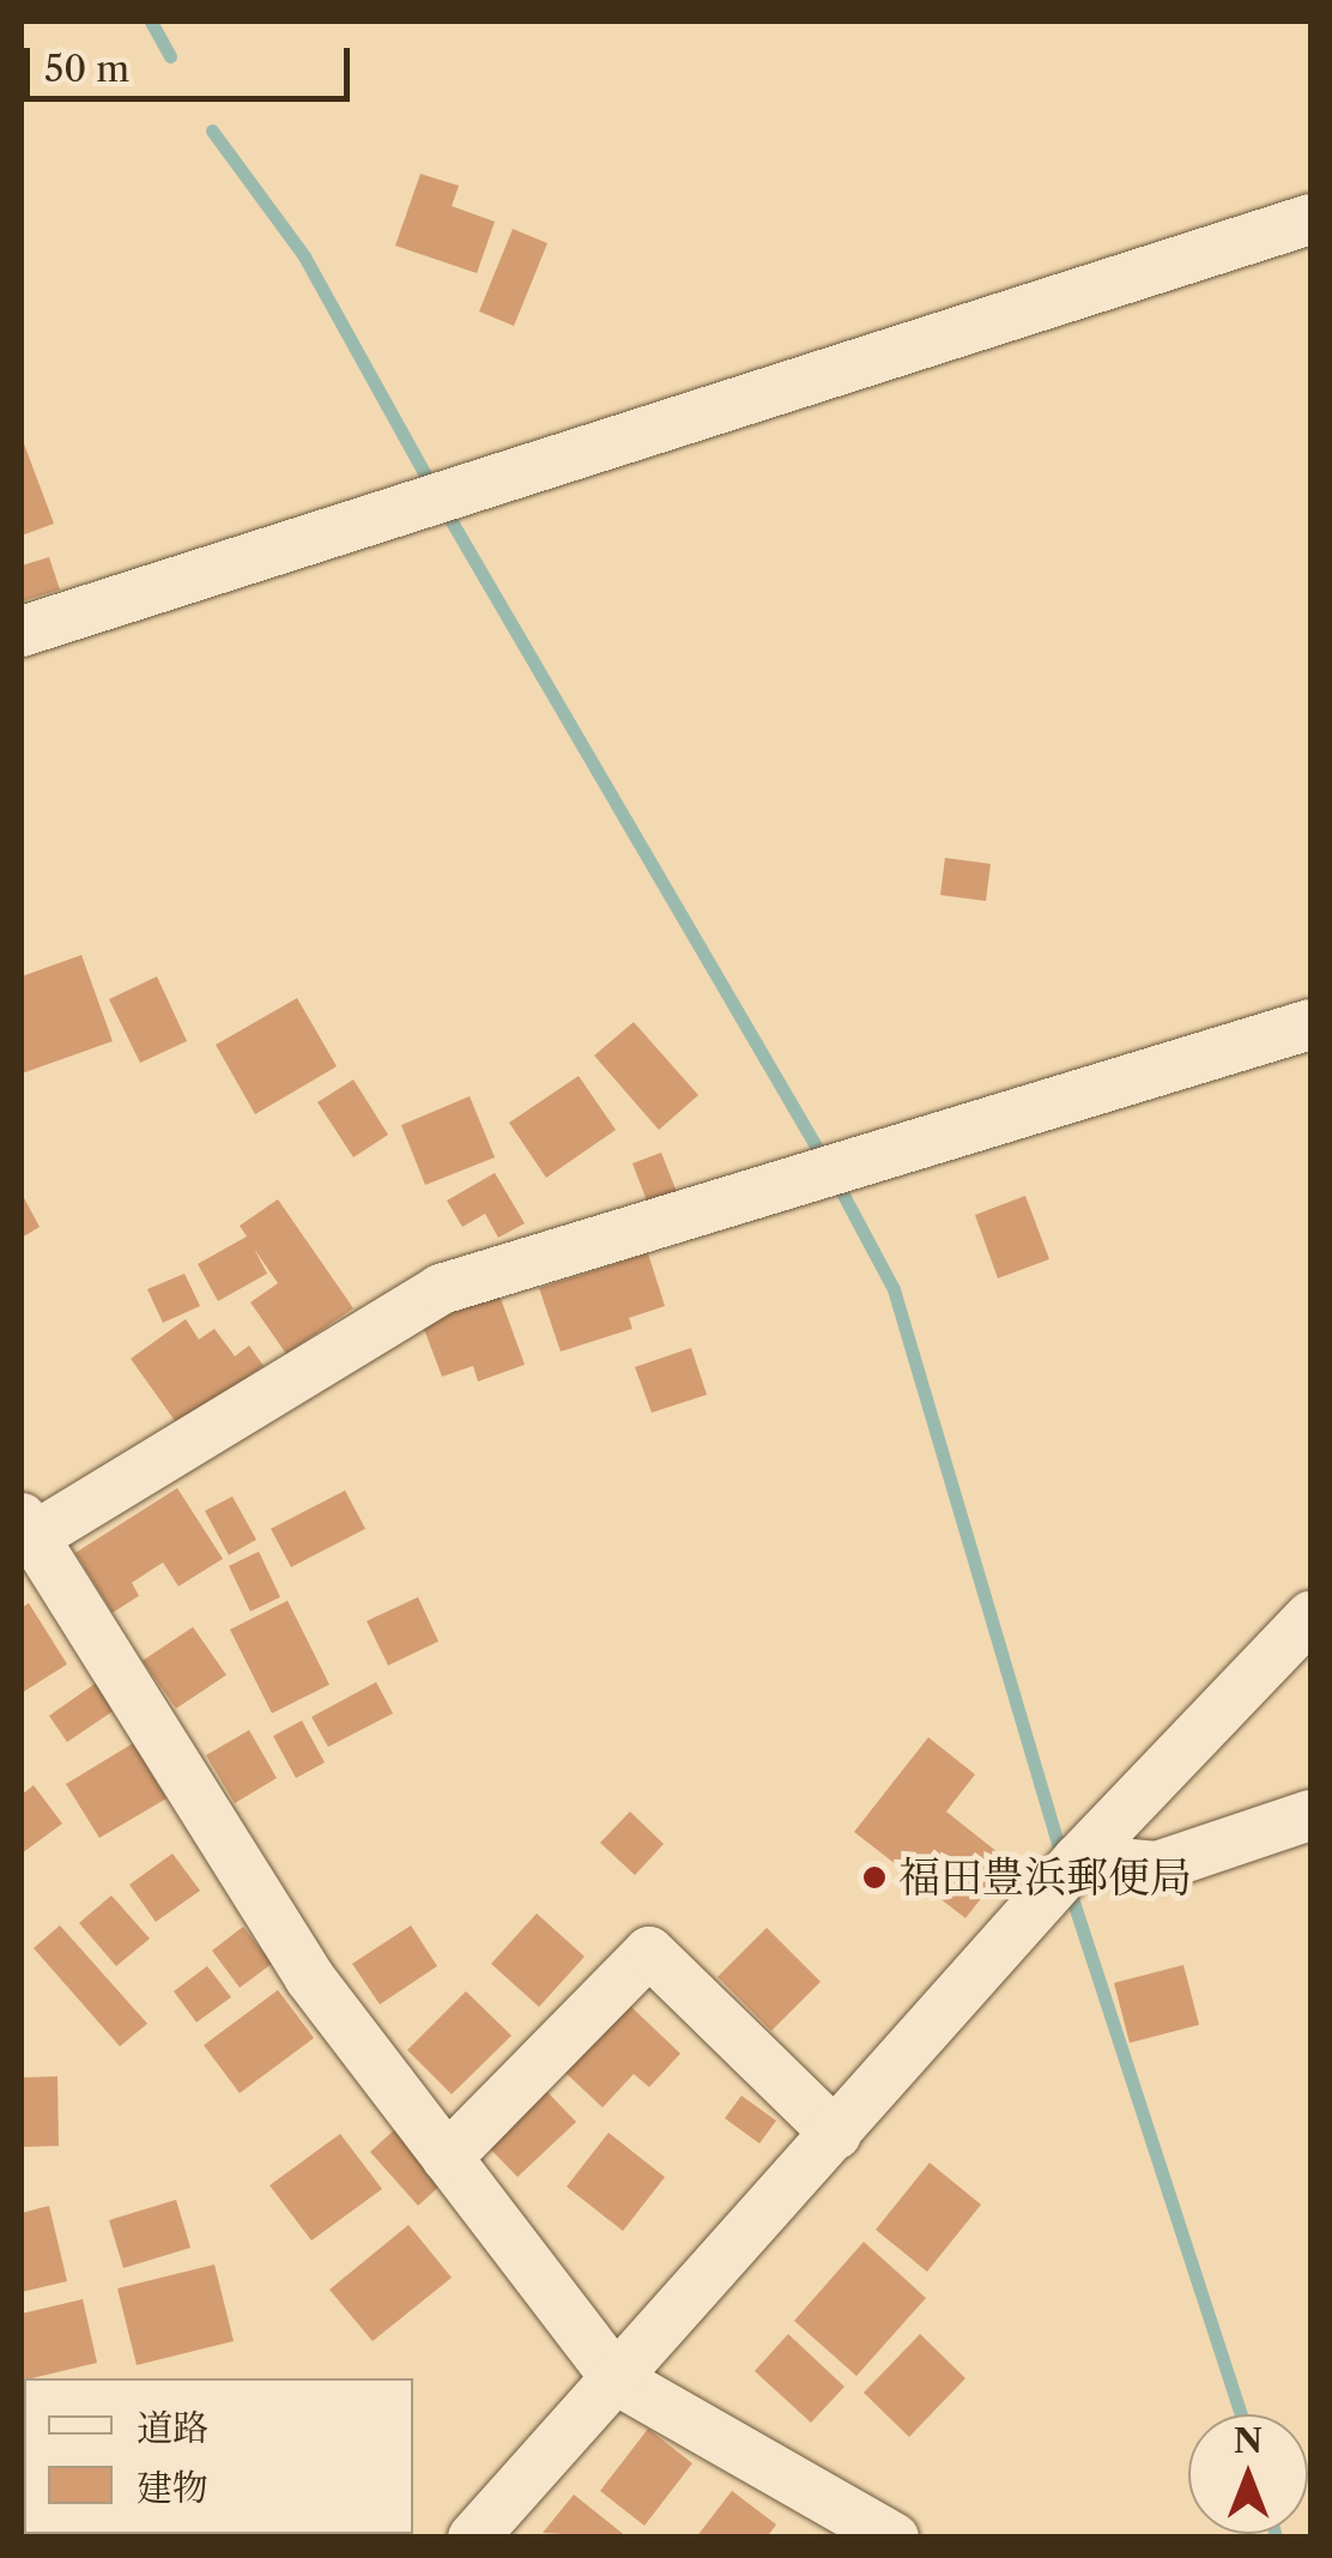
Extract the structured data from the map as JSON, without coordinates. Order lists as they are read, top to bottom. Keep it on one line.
{"places":["福田豊浜郵便局"],"legend":["道路","建物"],"scale_bar":"50 m","north":"top"}
